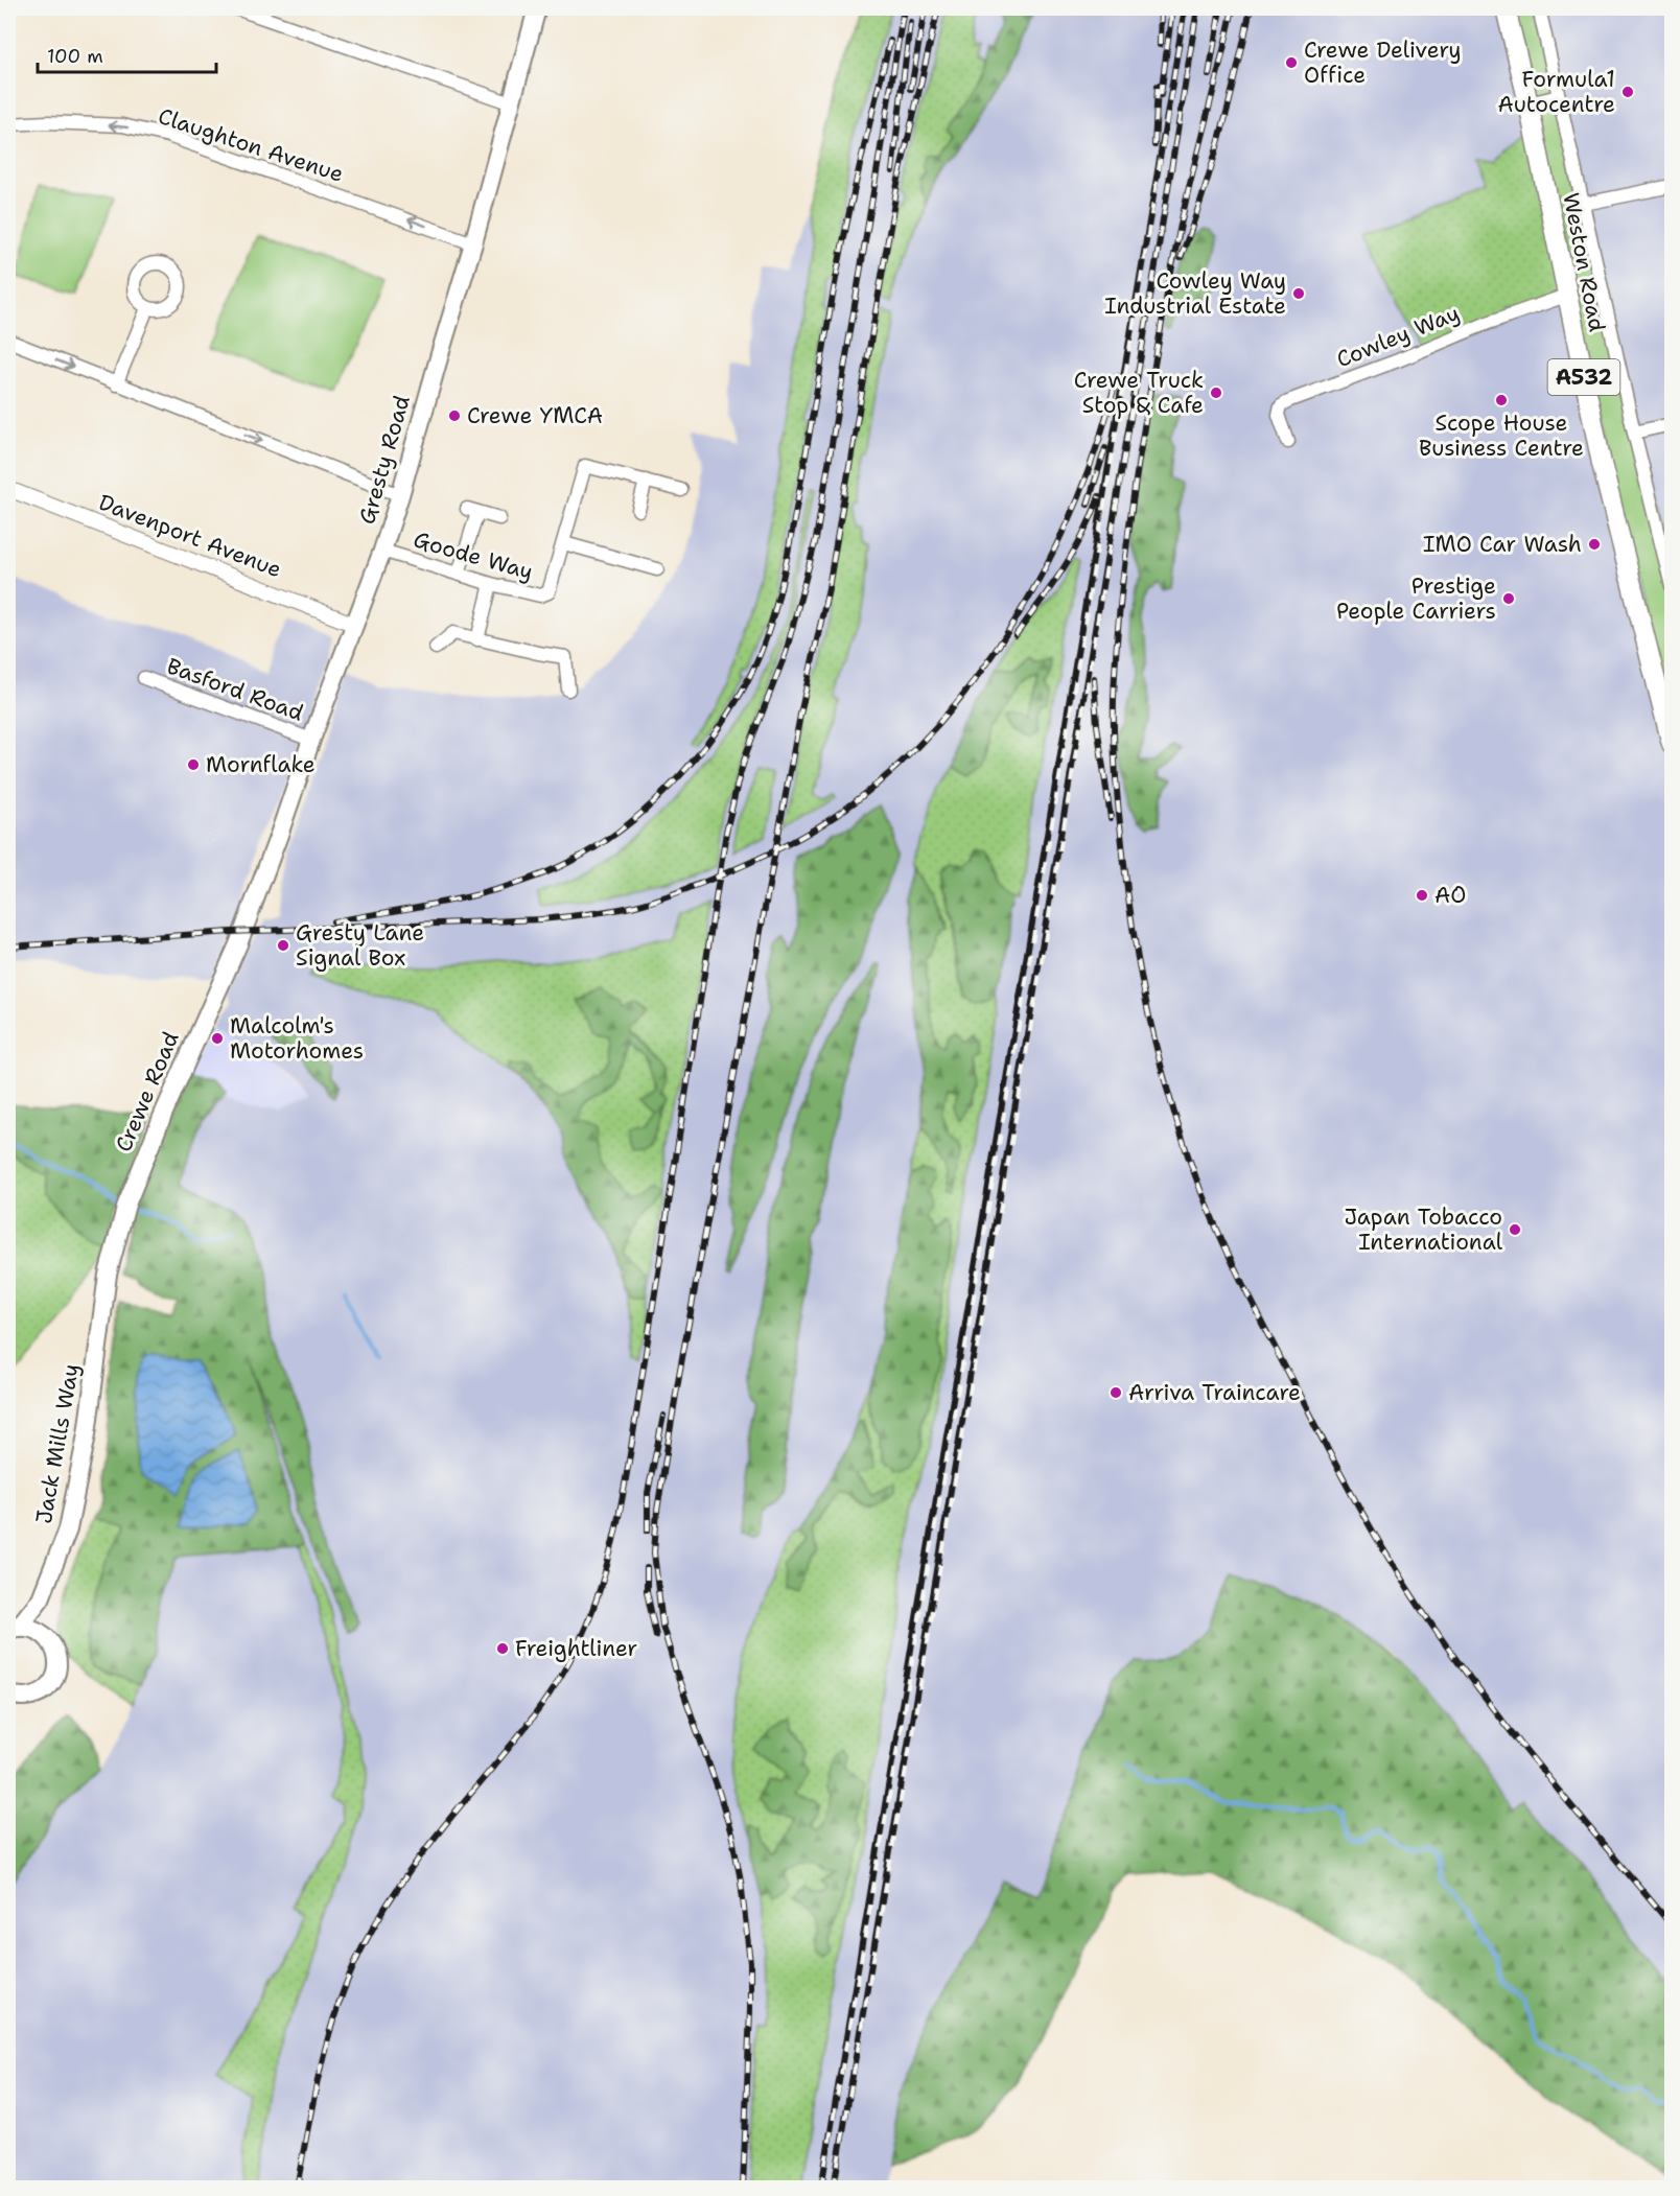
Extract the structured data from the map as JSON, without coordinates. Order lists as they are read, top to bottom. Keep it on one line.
{"streets":{"main road":["Weston Road","A532","Gresty Road","Crewe Road","Jack Mills Way"],"street":["Claughton Avenue","Cowley Way","Davenport Avenue","Goode Way","Basford Road"]},"crossings":[["Claughton Avenue","Gresty Road"],["Weston Road","Cowley Way"],["Gresty Road","Davenport Avenue"],["Gresty Road","Goode Way"],["Gresty Road","Basford Road"],["Gresty Road","Crewe Road"],["Crewe Road","Jack Mills Way"]],"one_way":["Claughton Avenue"],"places":["Crewe Delivery Office","Formula1 Autocentre","Cowley Way Industrial Estate","Crewe Truck Stop & Cafe","Scope House Business Centre","Crewe YMCA","IMO Car Wash","Prestige People Carriers","Mornflake","AO","Gresty Lane Signal Box","Malcolm's Motorhomes","Japan Tobacco International","Arriva Traincare","Freightliner"],"scale_bar":"100 m"}
